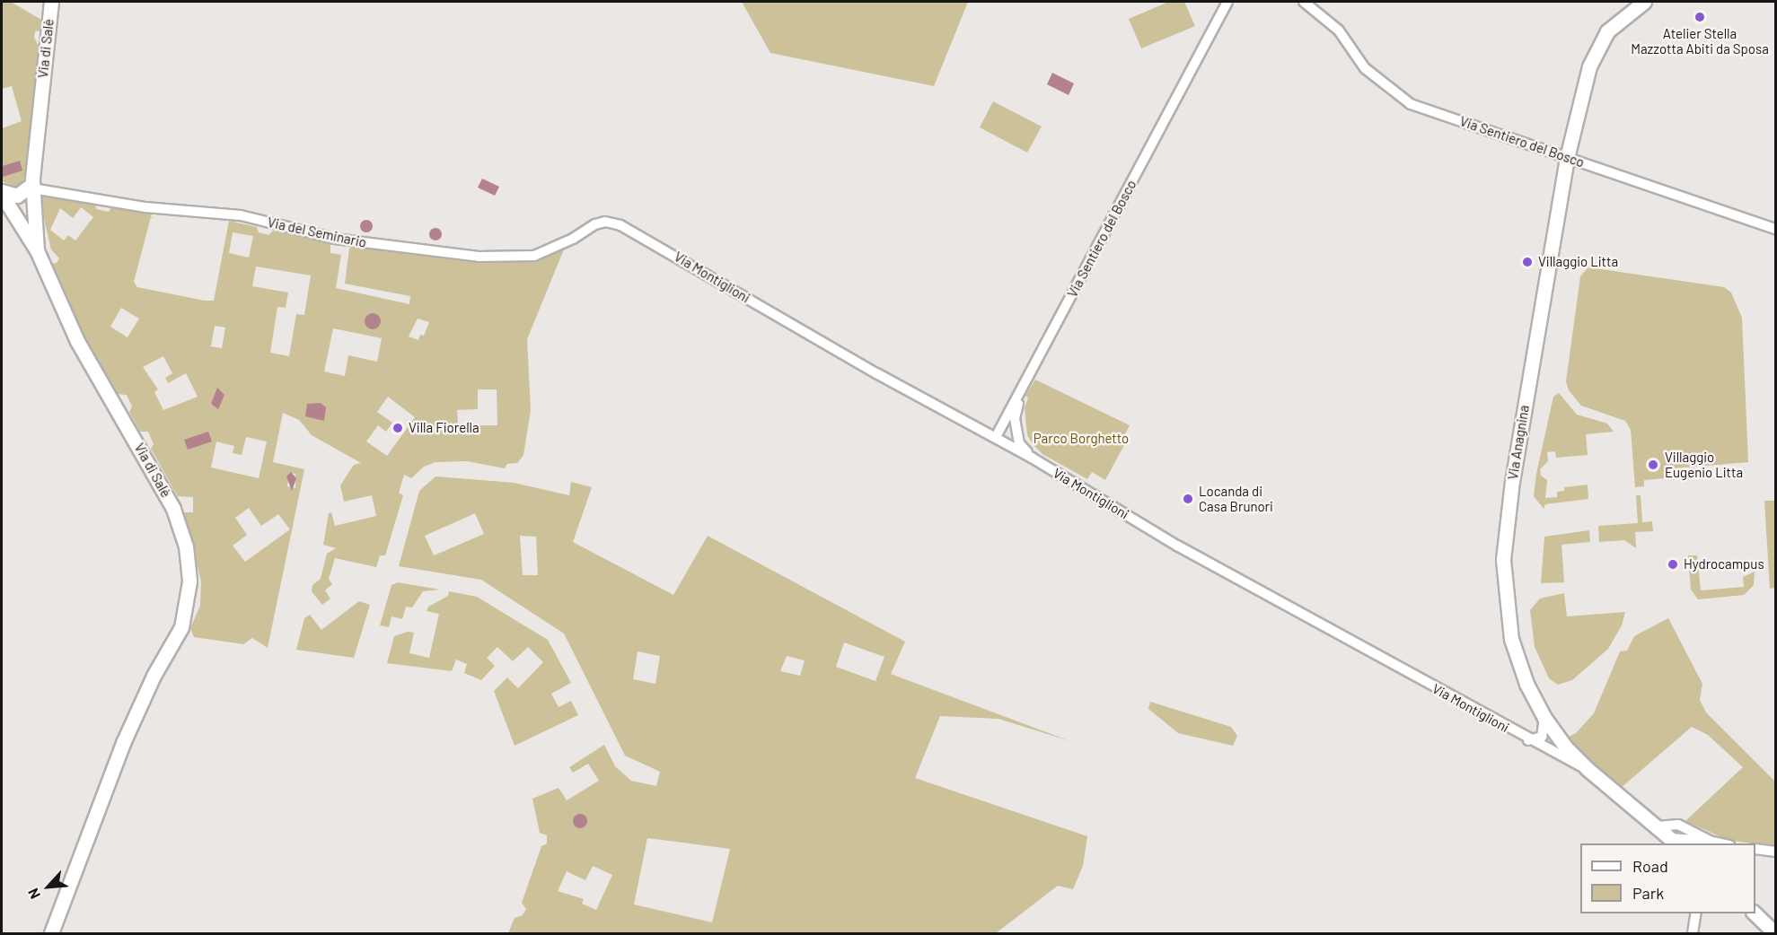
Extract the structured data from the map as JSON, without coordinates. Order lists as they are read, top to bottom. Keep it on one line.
{"streets":{"main road":["Via di Salè","Via Anagnina"],"street":["Via Sentiero del Bosco","Via del Seminario","Via Montiglioni"]},"crossings":[["Via di Salè","Via del Seminario"],["Via Sentiero del Bosco","Via Montiglioni"],["Via Sentiero del Bosco","Via Anagnina"],["Via del Seminario","Via Montiglioni"],["Via Montiglioni","Via Anagnina"]],"parks":["Parco Borghetto"],"places":["Atelier Stella Mazzotta Abiti da Sposa","Villaggio Litta","Villa Fiorella","Villaggio Eugenio Litta","Locanda di Casa Brunori","Hydrocampus"],"legend":["Road","Park"],"north":"bottom left"}
